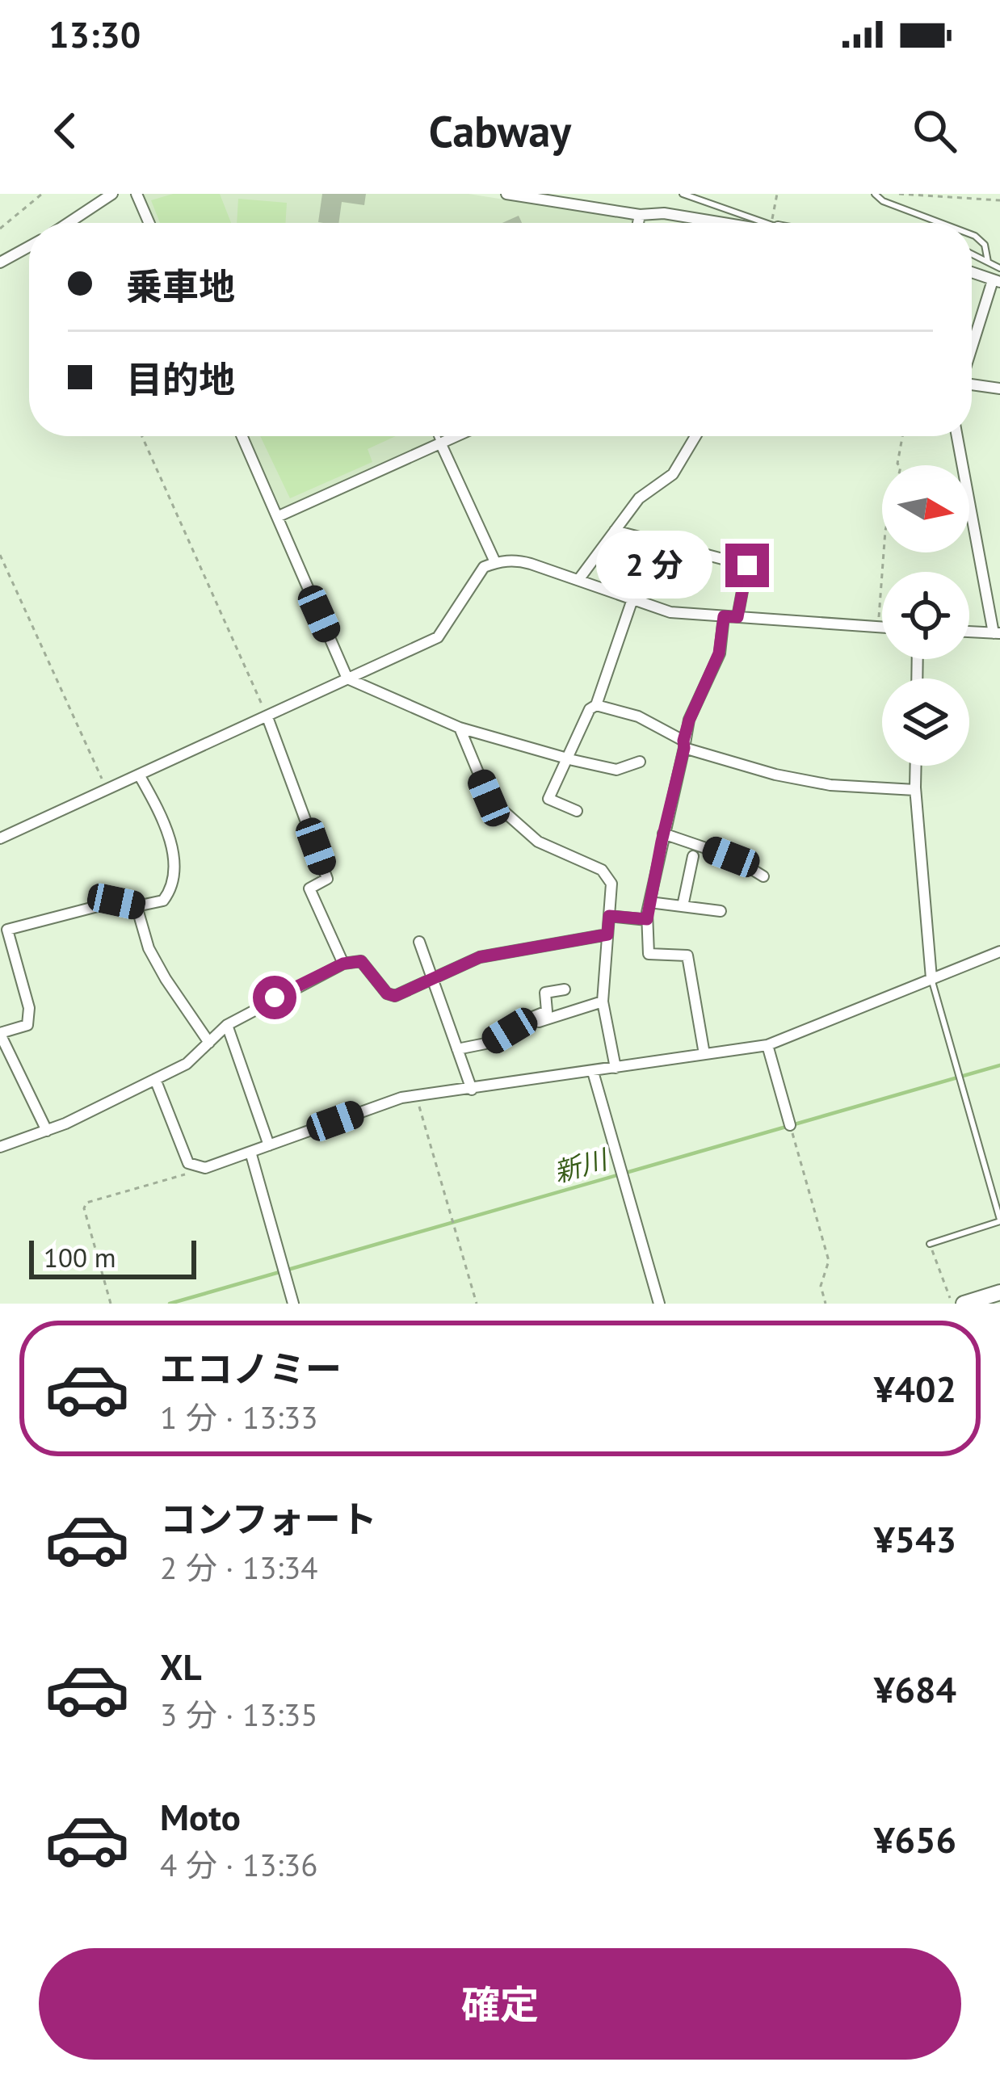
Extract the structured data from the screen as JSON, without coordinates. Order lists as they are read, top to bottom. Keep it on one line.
{"water":["新川"],"scale_bar":"100 m","north":"right","page":{"status":"13:30","header":"Cabway","banner":["乗車地","目的地"],"bubble":"2 分","scale":"100 m","list":[{"name":"エコノミー","note":"1 分 · 13:33","value":"¥402"},{"name":"コンフォート","note":"2 分 · 13:34","value":"¥543"},{"name":"XL","note":"3 分 · 13:35","value":"¥684"},{"name":"Moto","note":"4 分 · 13:36","value":"¥656"}],"buttons":"確定"}}
